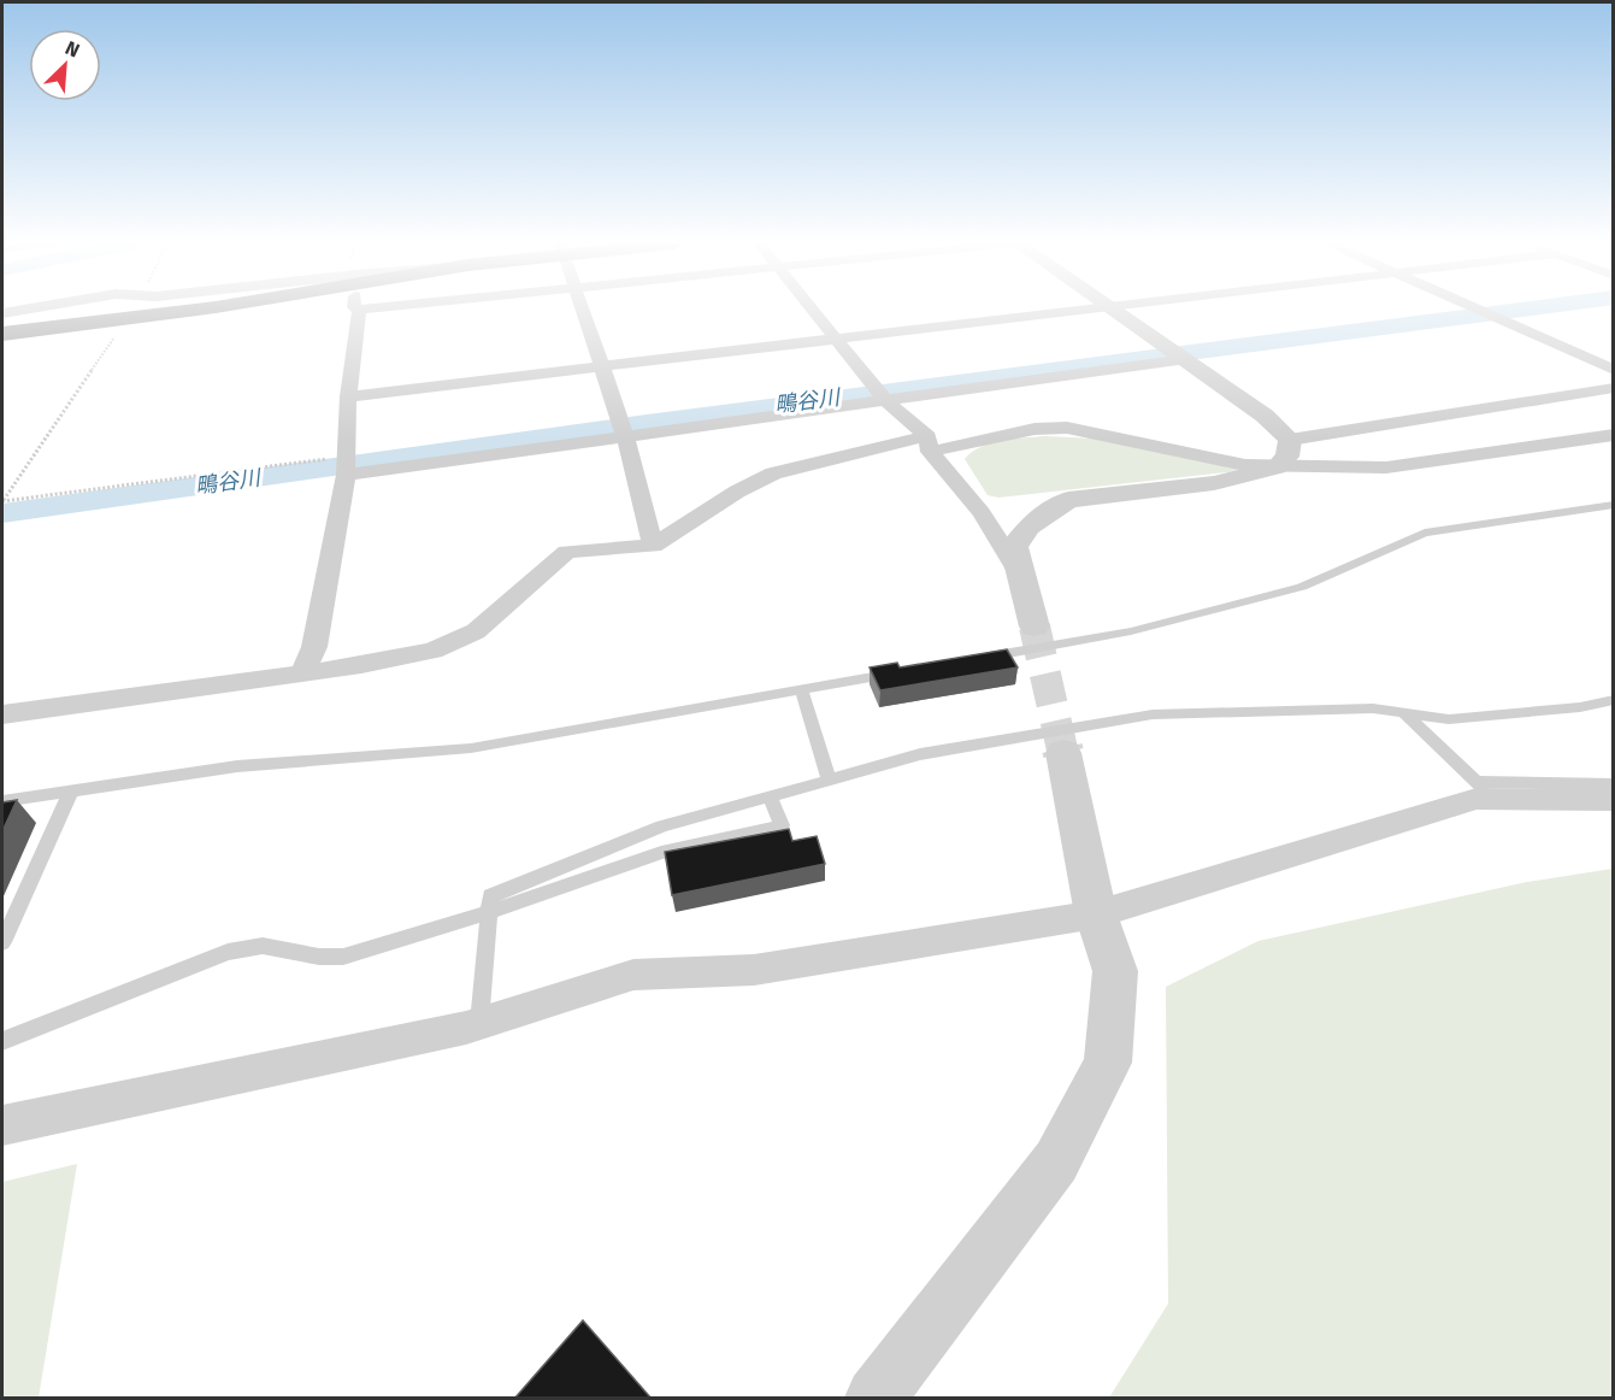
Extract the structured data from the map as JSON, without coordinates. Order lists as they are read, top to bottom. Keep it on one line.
{"water":["鴫谷川"],"north":"top right"}
